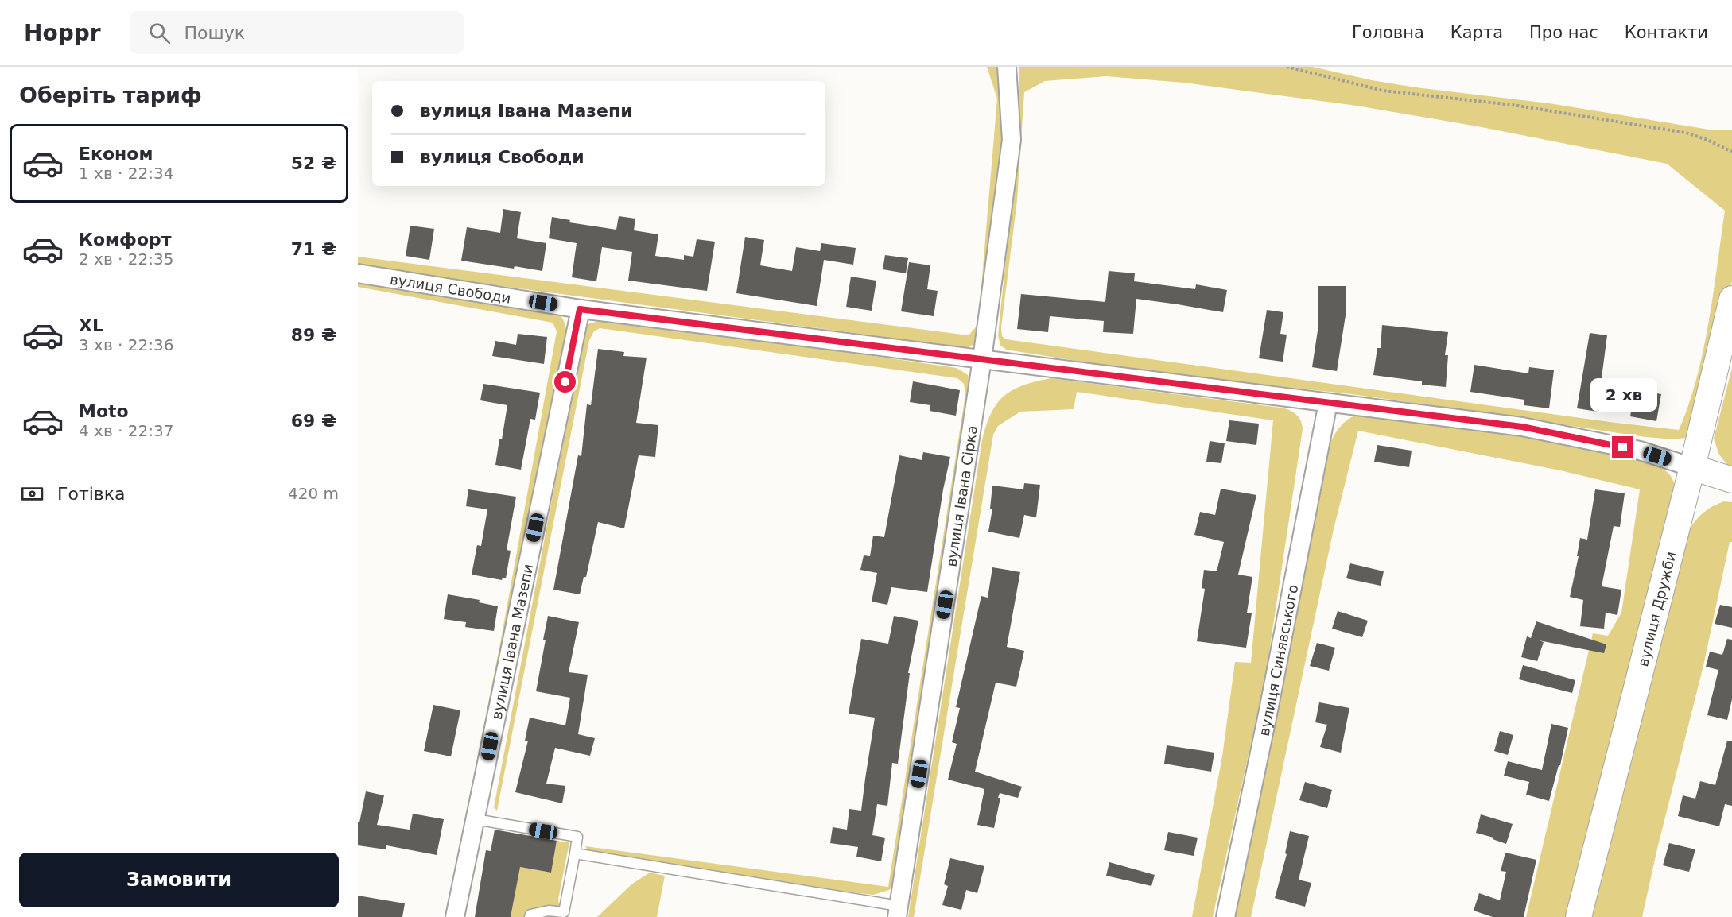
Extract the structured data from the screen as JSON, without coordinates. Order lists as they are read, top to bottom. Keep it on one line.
{"streets":{"street":["вулиця Свободи","вулиця Івана Сірка","вулиця Дружби","вулиця Івана Мазепи","вулиця Синявського"]},"crossings":[["вулиця Свободи","вулиця Івана Сірка"],["вулиця Свободи","вулиця Дружби"],["вулиця Свободи","вулиця Івана Мазепи"],["вулиця Свободи","вулиця Синявського"]],"page":{"header":"Hoppr","search":"Пошук","nav":["Головна","Карта","Про нас","Контакти"],"heading":"Оберіть тариф","banner":["вулиця Івана Мазепи","вулиця Свободи"],"list":[{"name":"Економ","note":"1 хв · 22:34","value":"52 ₴"},{"name":"Комфорт","note":"2 хв · 22:35","value":"71 ₴"},{"name":"XL","note":"3 хв · 22:36","value":"89 ₴"},{"name":"Moto","note":"4 хв · 22:37","value":"69 ₴"}],"bubble":"2 хв","pay":["Готівка","420 m"],"buttons":"Замовити"}}
